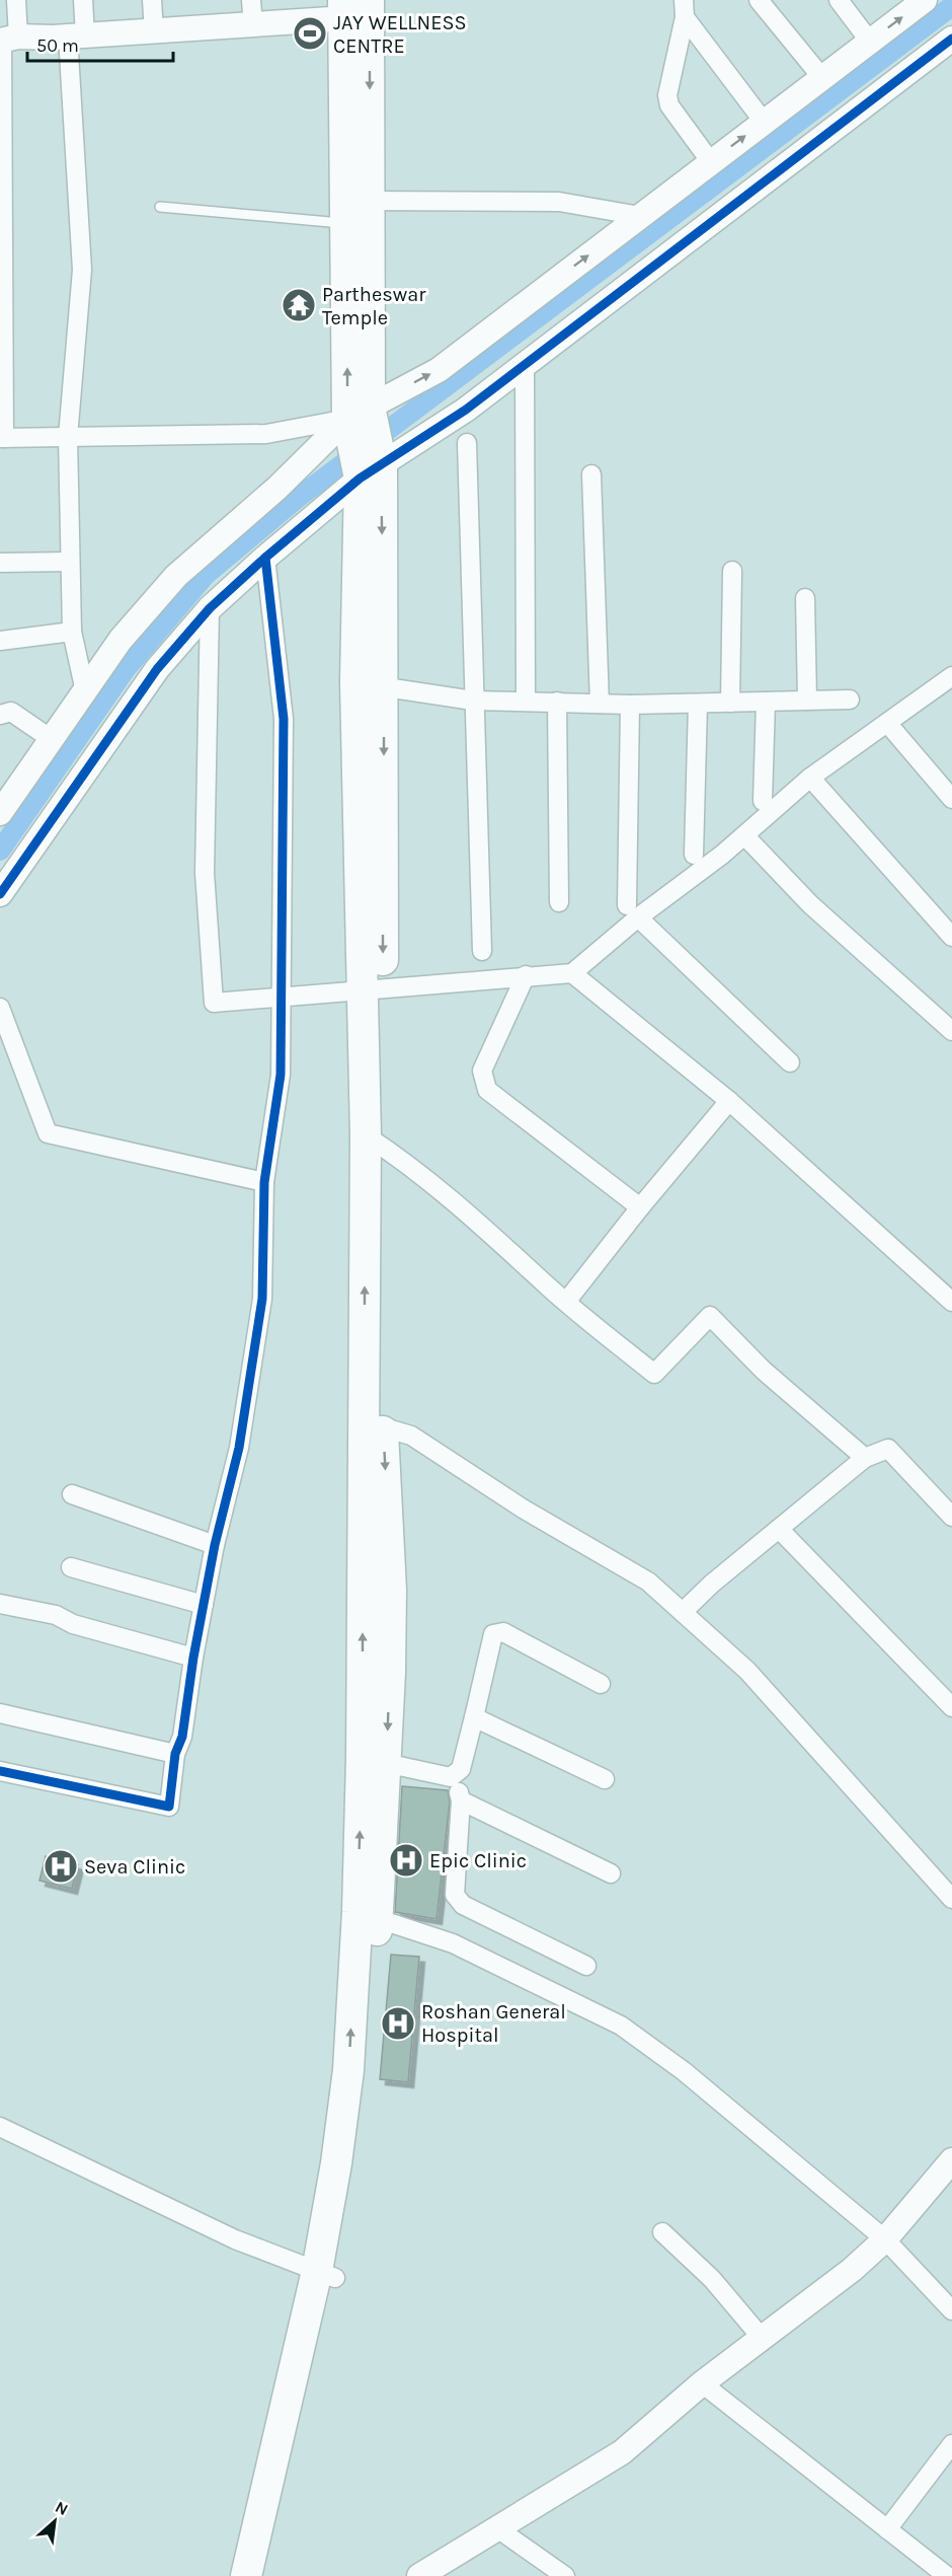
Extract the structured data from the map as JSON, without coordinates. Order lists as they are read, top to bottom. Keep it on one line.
{"places":{"sports":["JAY WELLNESS CENTRE"],"temple":["Partheswar Temple"],"hospital":["Epic Clinic","Seva Clinic","Roshan General Hospital"]},"scale_bar":"50 m","north":"top right"}
